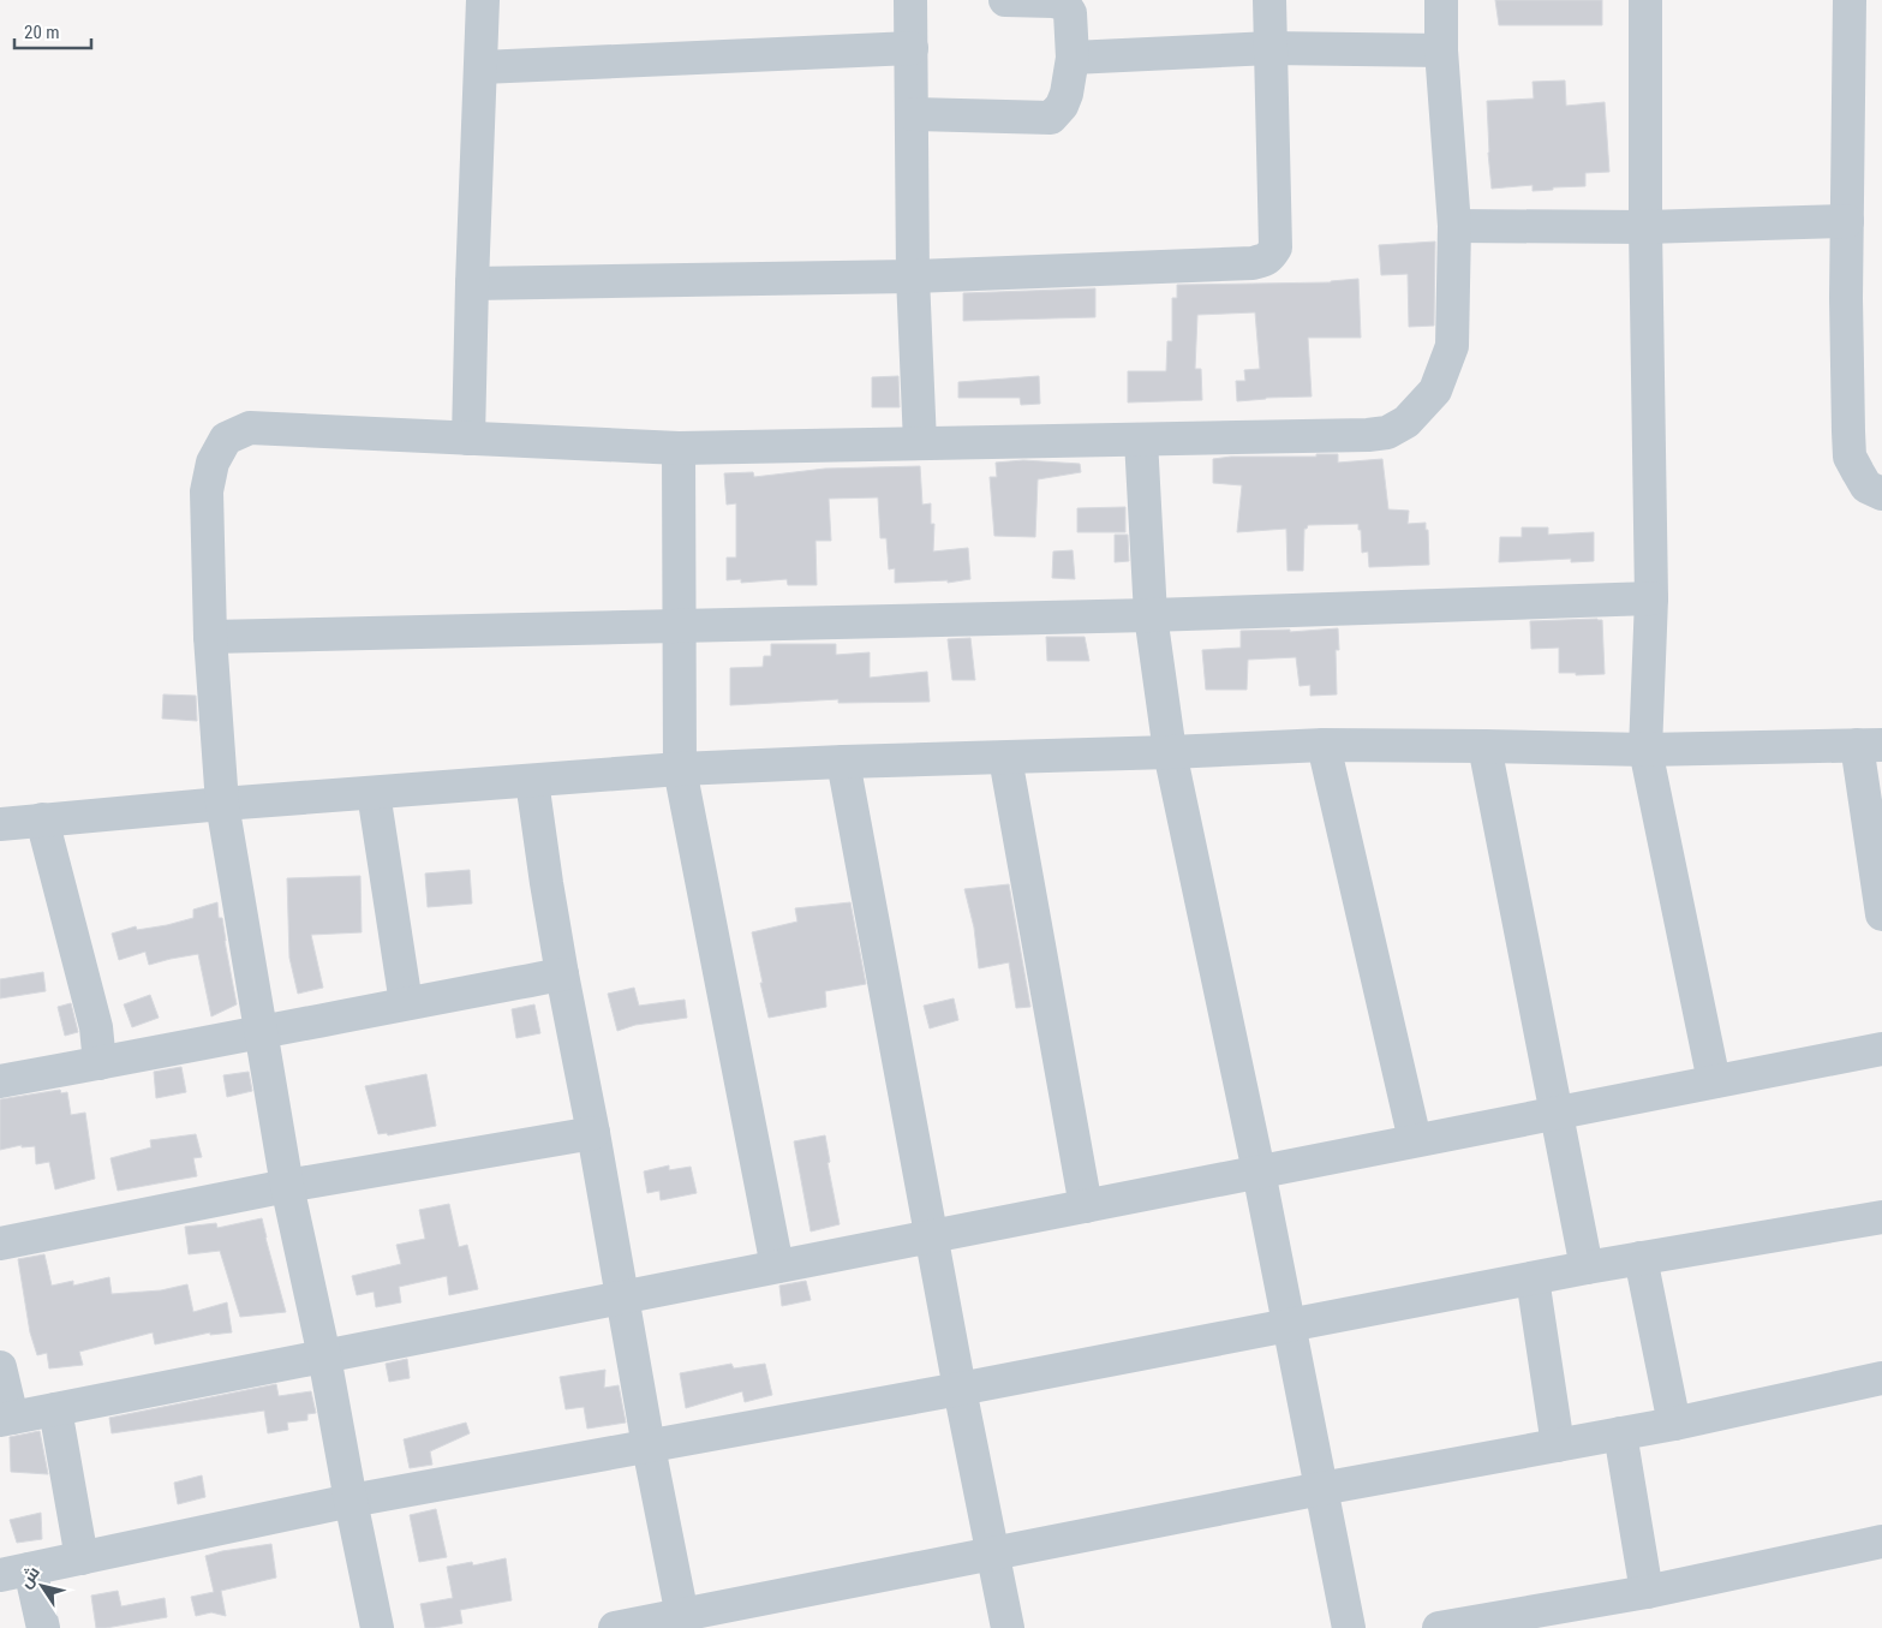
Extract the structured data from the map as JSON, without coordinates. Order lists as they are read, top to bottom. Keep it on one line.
{"scale_bar":"20 m","north":"top left"}
